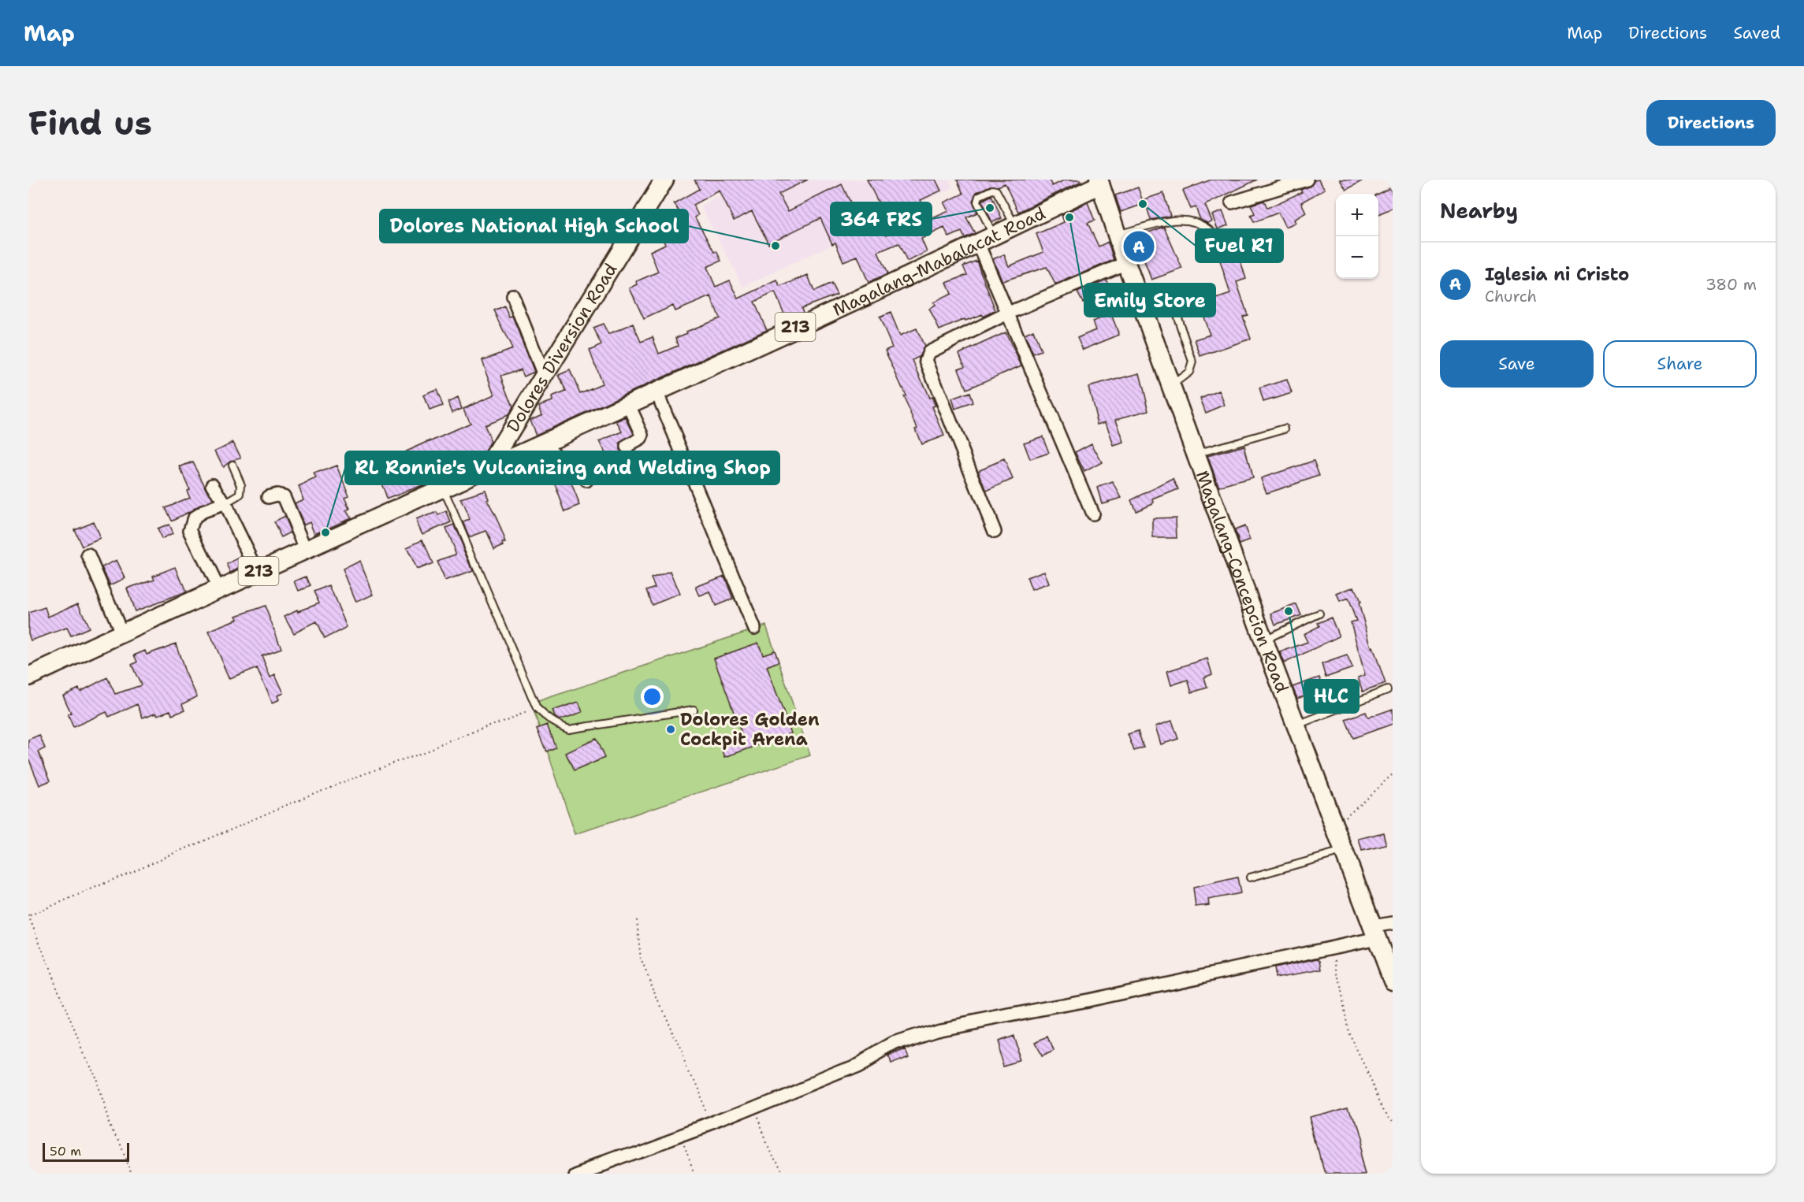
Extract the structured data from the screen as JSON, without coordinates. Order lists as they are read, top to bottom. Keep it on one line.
{"streets":{"main road":["Magalang-Mabalacat Road","213","Dolores Diversion Road","Magalang-Concepcion Road"]},"crossings":[["Magalang-Mabalacat Road","Dolores Diversion Road"],["Magalang-Mabalacat Road","Magalang-Concepcion Road"]],"places":["Fuel R1","364 FRS","Emily Store","Dolores National High School","RL Ronnie's Vulcanizing and Welding Shop","HLC","Dolores Golden Cockpit Arena"],"scale_bar":"50 m","page":{"header":"Map","nav":["Map","Directions","Saved"],"buttons":["Directions",["Save","Share"]],"title":"Find us","heading":"Nearby","map_buttons":["+","−"],"pins":"A","list":[{"mark":"A","name":"Iglesia ni Cristo","note":"Church","value":"380 m"}],"scale":"50 m"}}
